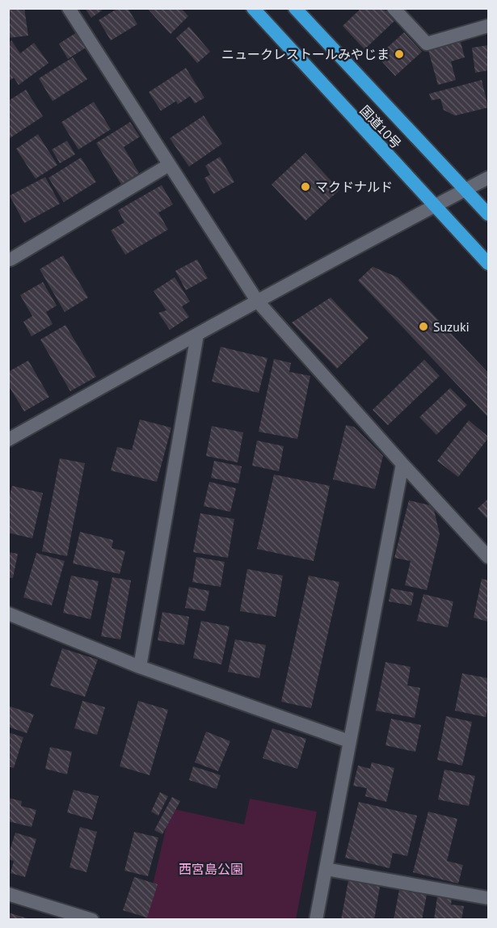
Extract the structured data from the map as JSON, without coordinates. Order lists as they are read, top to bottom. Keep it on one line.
{"streets":{"highway":["国道10号"]},"parks":["西宮島公園"],"places":["ニュークレストールみやじま","マクドナルド","Suzuki"]}
